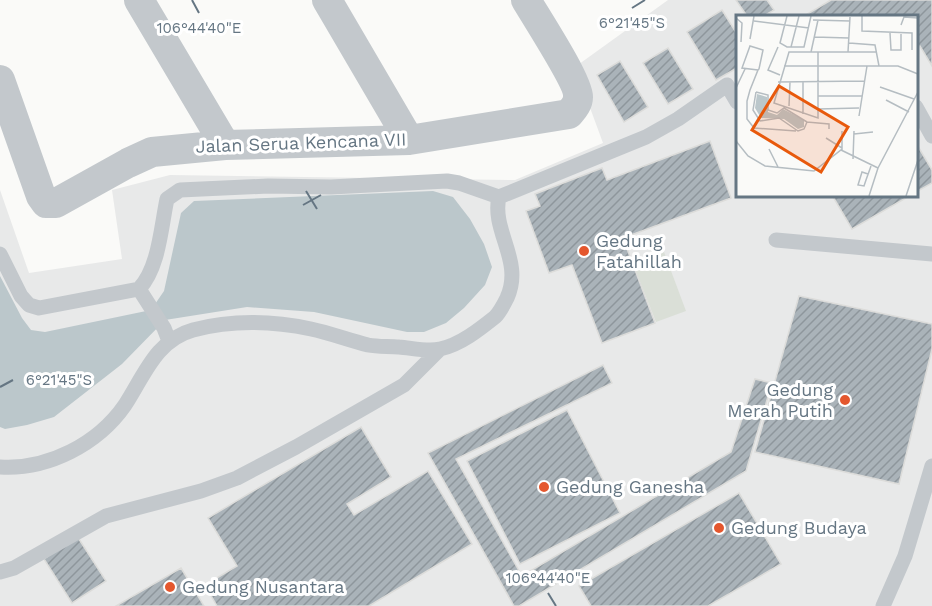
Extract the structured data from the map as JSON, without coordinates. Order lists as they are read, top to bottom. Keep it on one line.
{"streets":{"street":["Jalan Serua Kencana VII"]},"places":["Gedung Fatahillah","Gedung Merah Putih","Gedung Ganesha","Gedung Budaya","Gedung Nusantara"],"coordinates":["6°21'45\"S","106°44'40\"E"]}
